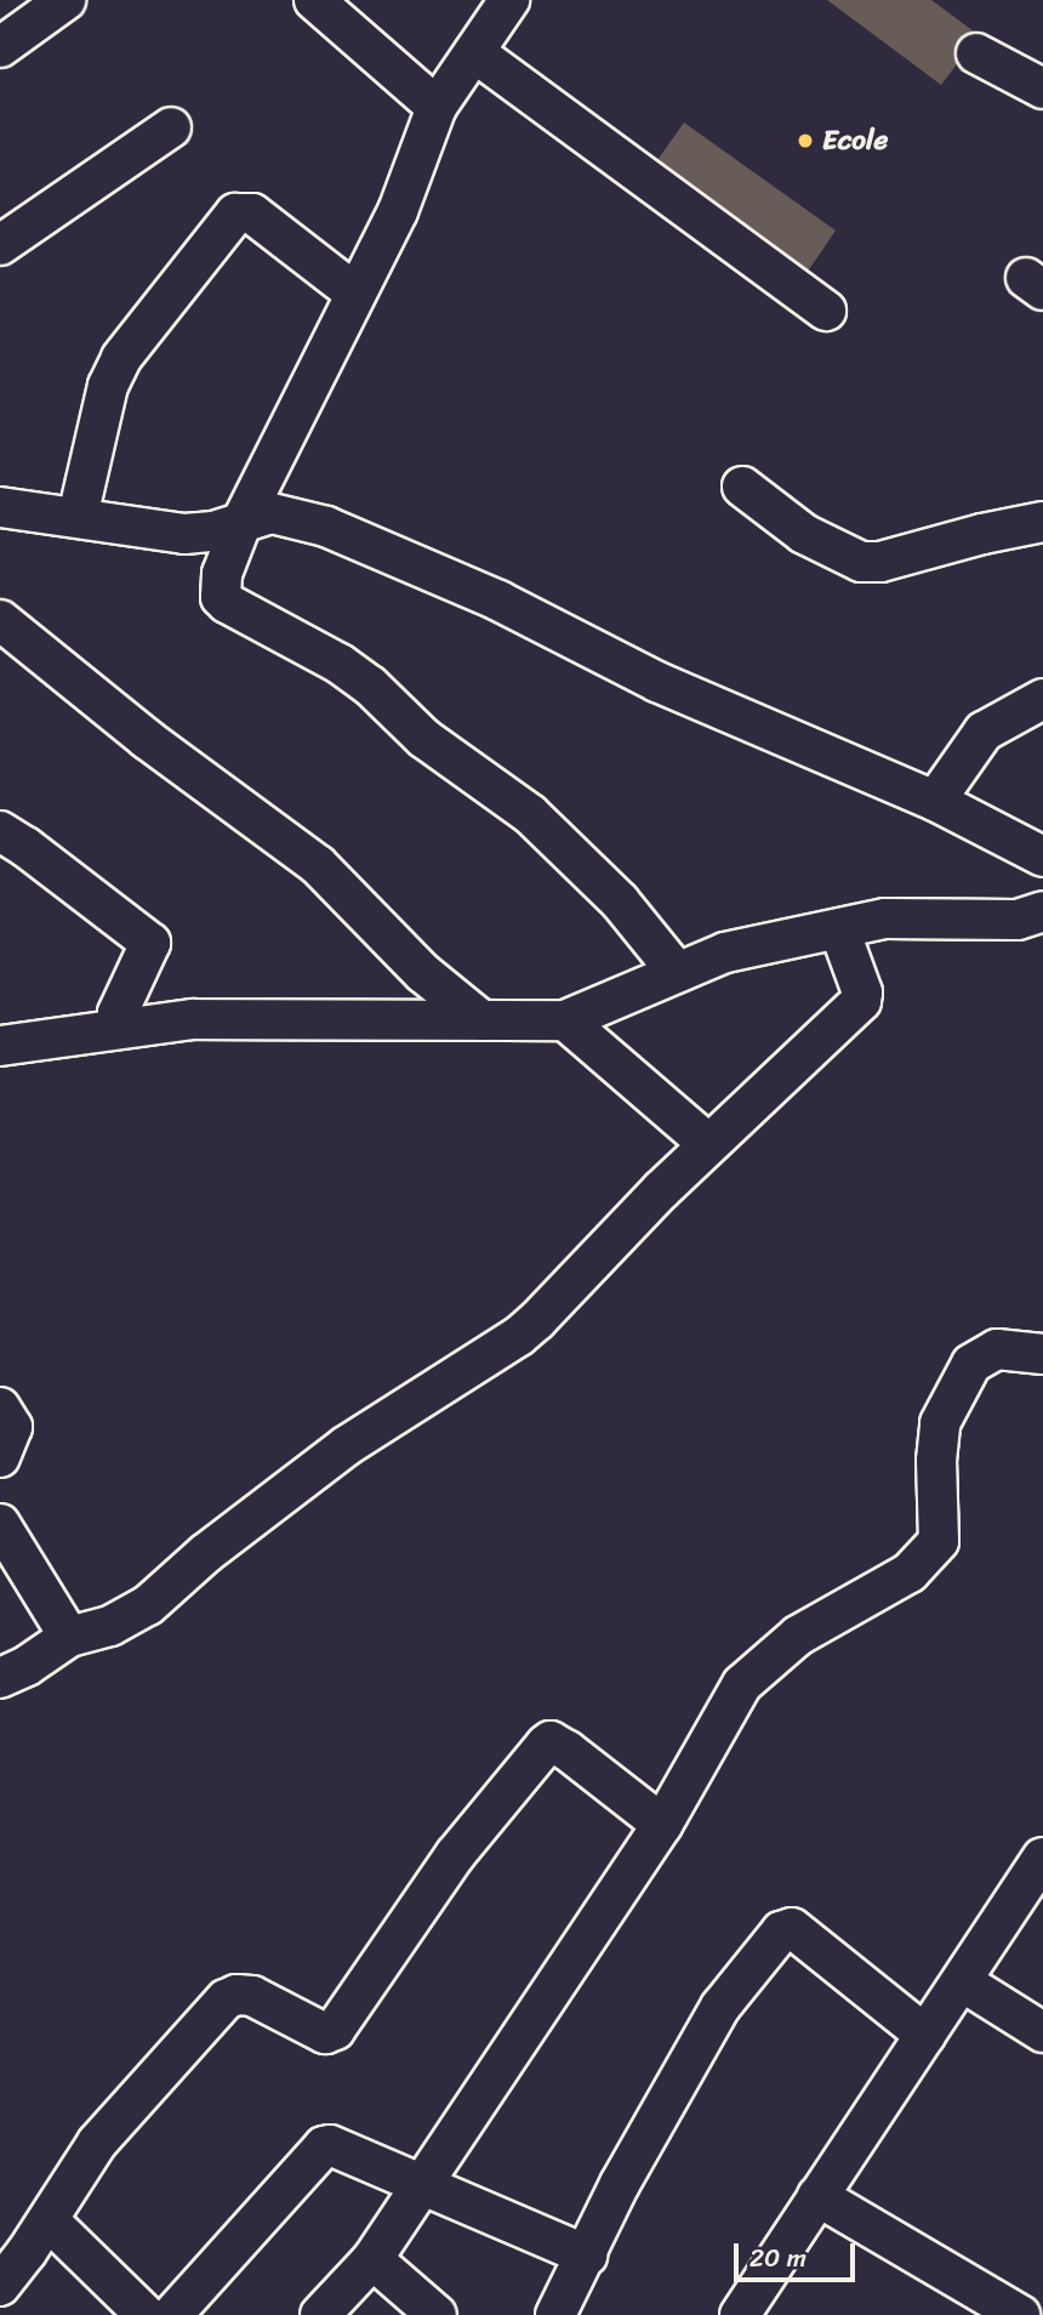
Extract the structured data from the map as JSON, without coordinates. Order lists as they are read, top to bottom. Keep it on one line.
{"places":["Ecole"],"scale_bar":"20 m"}
